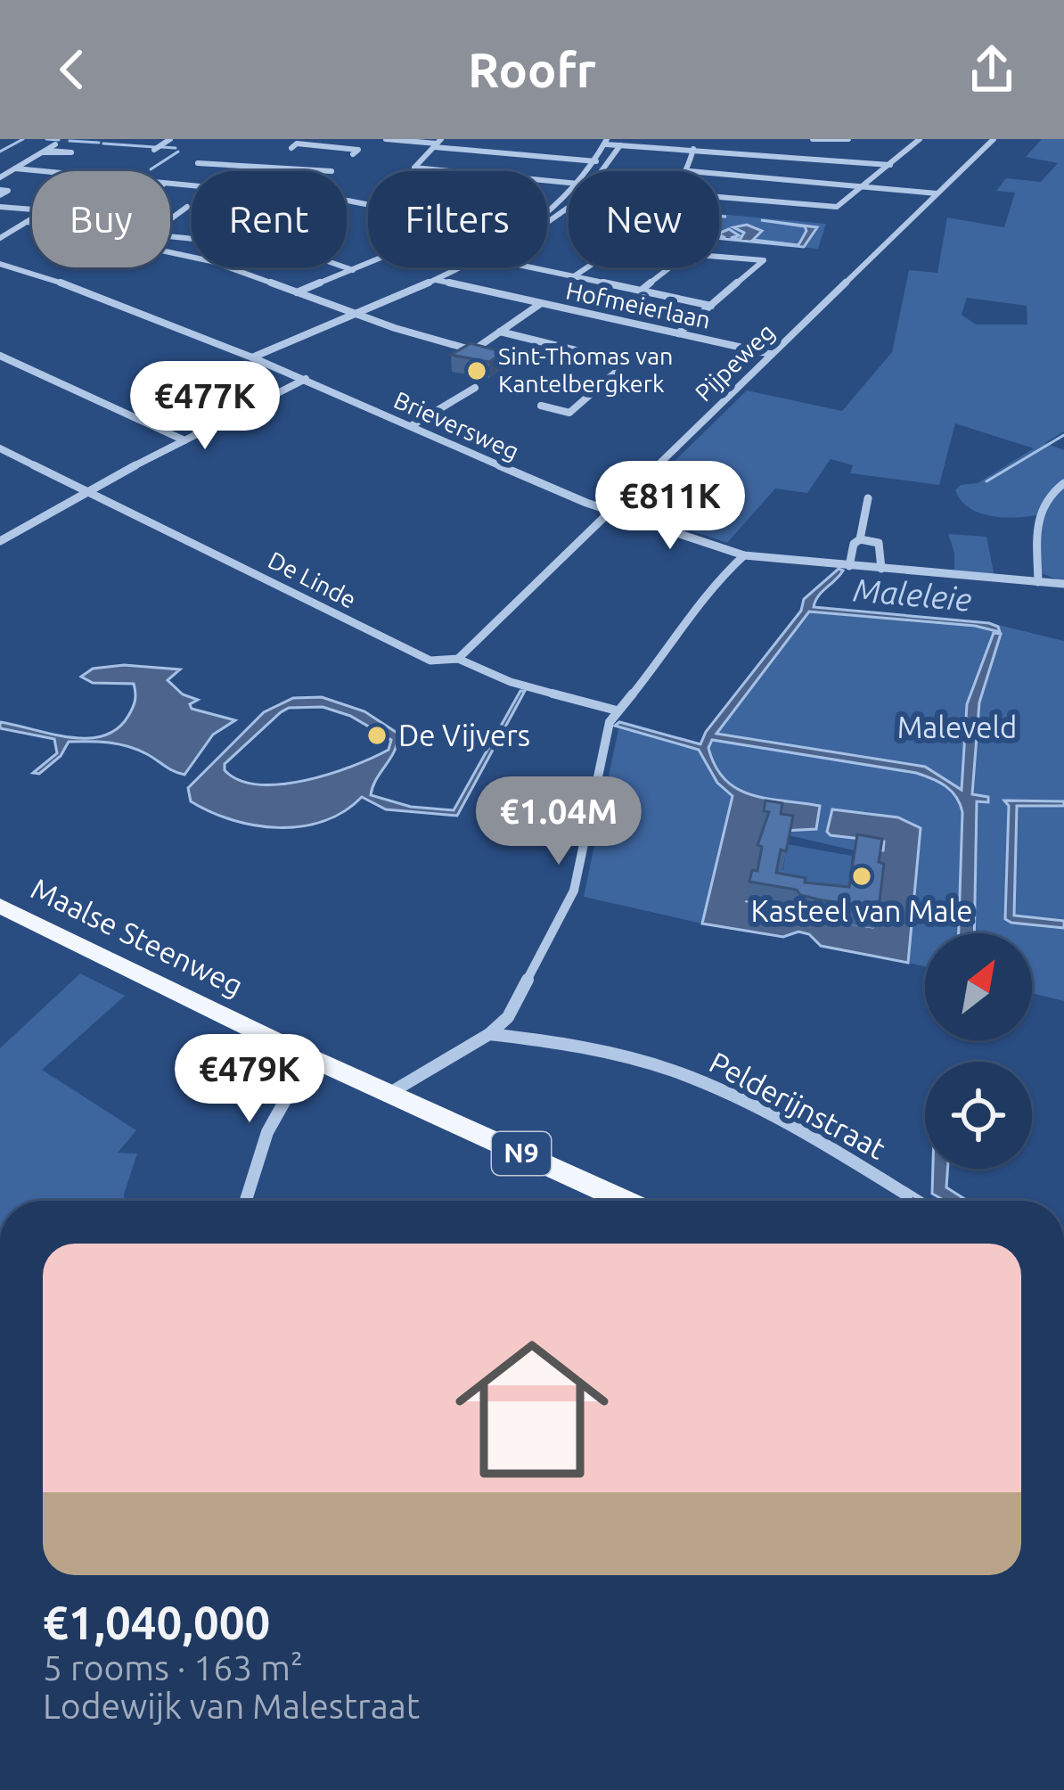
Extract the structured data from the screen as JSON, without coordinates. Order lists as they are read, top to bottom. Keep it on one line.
{"streets":{"main road":["Maalse Steenweg","N9"],"street":["Hofmeierlaan","Pijpeweg","Brieversweg","De Linde","Pelderijnstraat"]},"crossings":[["Hofmeierlaan","Pijpeweg"],["Pijpeweg","Brieversweg"],["Pijpeweg","De Linde"]],"water":["Maleleie"],"parks":["Maleveld"],"places":["Sint-Thomas van Kantelbergkerk","De Vijvers","Kasteel van Male"],"north":"top right","page":{"header":"Roofr","chip":["Buy","Rent","Filters","New"],"price":["€477K","€811K","€1.04M","€479K"],"list":[{"name":"€1,040,000","note":"5 rooms · 163 m² · Lodewijk van Malestraat"}]}}
